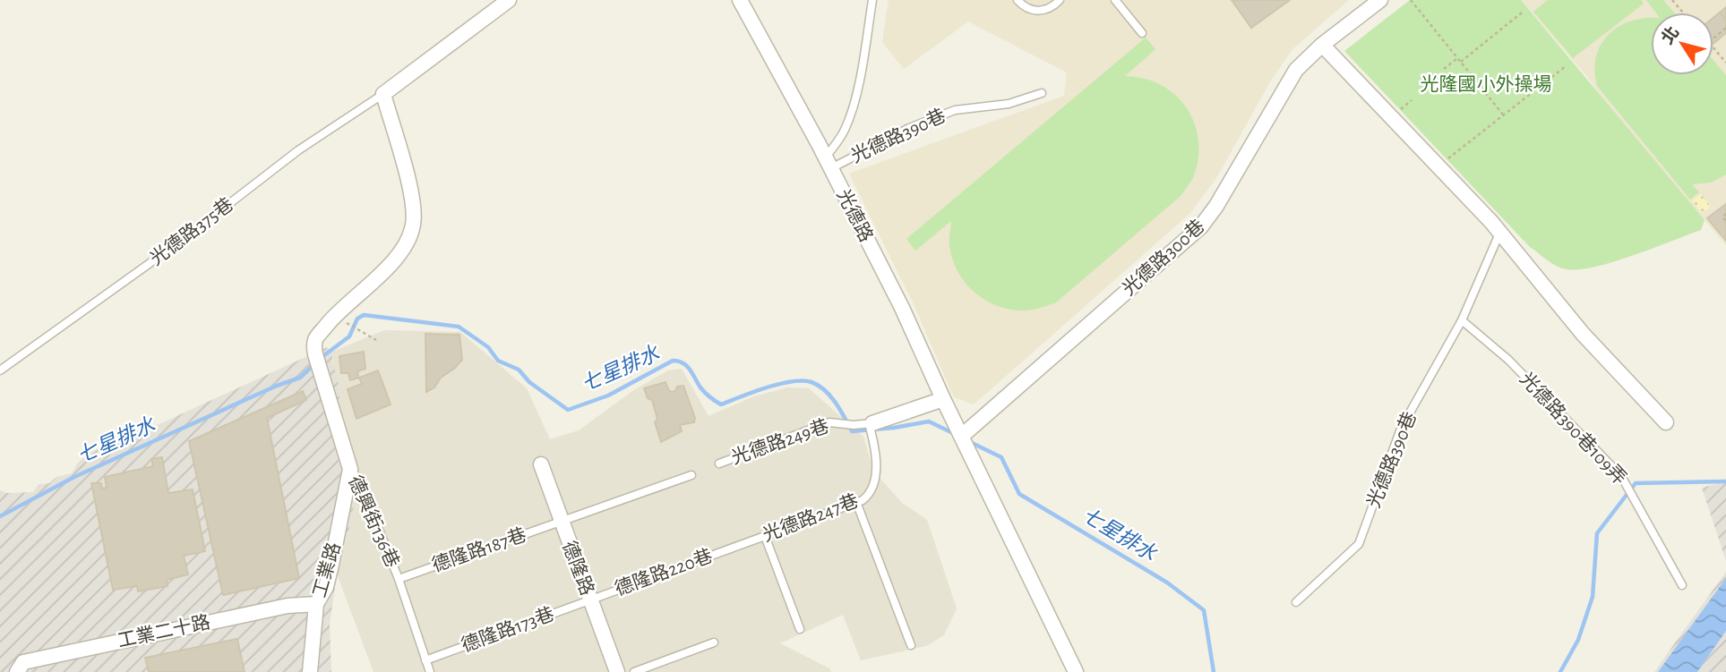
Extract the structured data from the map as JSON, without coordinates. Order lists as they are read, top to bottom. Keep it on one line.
{"streets":{"street":["光德路","光德路375巷","光德路300巷","德興街136巷","德隆路","工業路","工業二十路"],"lane":["光德路390巷","光德路390巷109弄","光德路249巷","光德路247巷","德隆路187巷","德隆路220巷","德隆路173巷"]},"crossings":[["光德路390巷","光德路"],["光德路390巷","光德路390巷109弄"],["光德路","光德路300巷"],["光德路375巷","德興街136巷"],["光德路249巷","光德路247巷"],["光德路247巷","德隆路220巷"],["德興街136巷","德隆路187巷"],["德興街136巷","工業路"],["德興街136巷","德隆路173巷"],["德隆路187巷","德隆路"],["德隆路","德隆路220巷"],["德隆路","德隆路173巷"],["工業路","工業二十路"],["德隆路220巷","德隆路173巷"]],"water":["七星排水"],"parks":["光隆國小外操場"],"north":"top left"}
